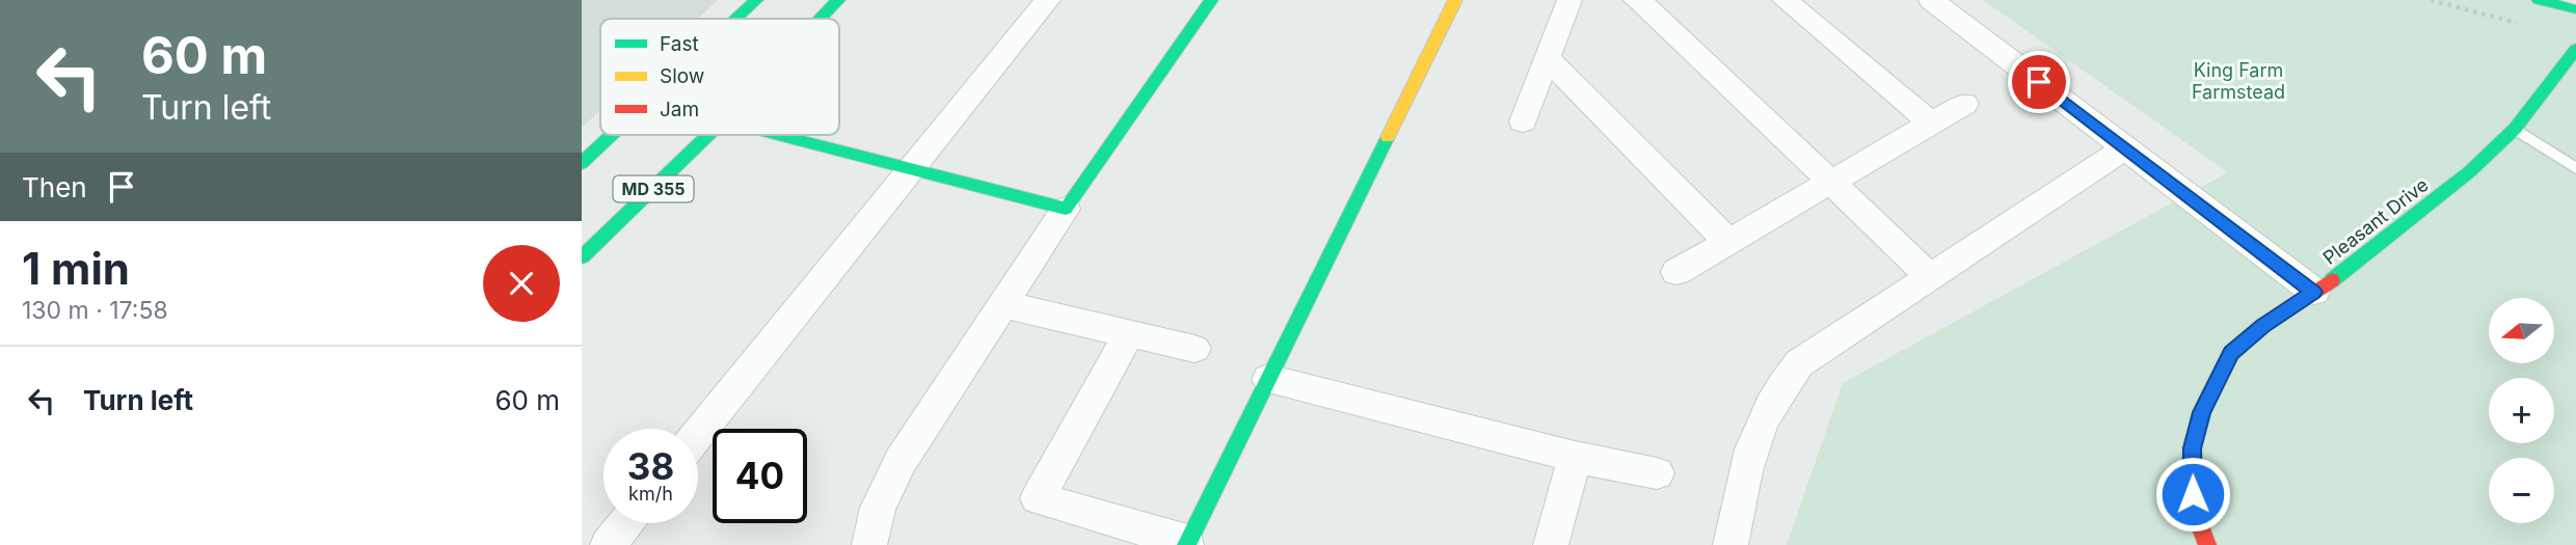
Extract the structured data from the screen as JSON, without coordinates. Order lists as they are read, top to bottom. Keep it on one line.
{"streets":{"street":["MD 355","Pleasant Drive"]},"parks":["King Farm Farmstead"],"legend":["Fast","Slow","Jam"],"north":"left","page":{"turn":["60 m","Turn left"],"then":"Then","heading":["1 min","130 m · 17:58"],"map_buttons":["+","−"],"list":[{"name":"Turn left","value":"60 m"}],"speed":"38 km/h","limit":"40"}}
